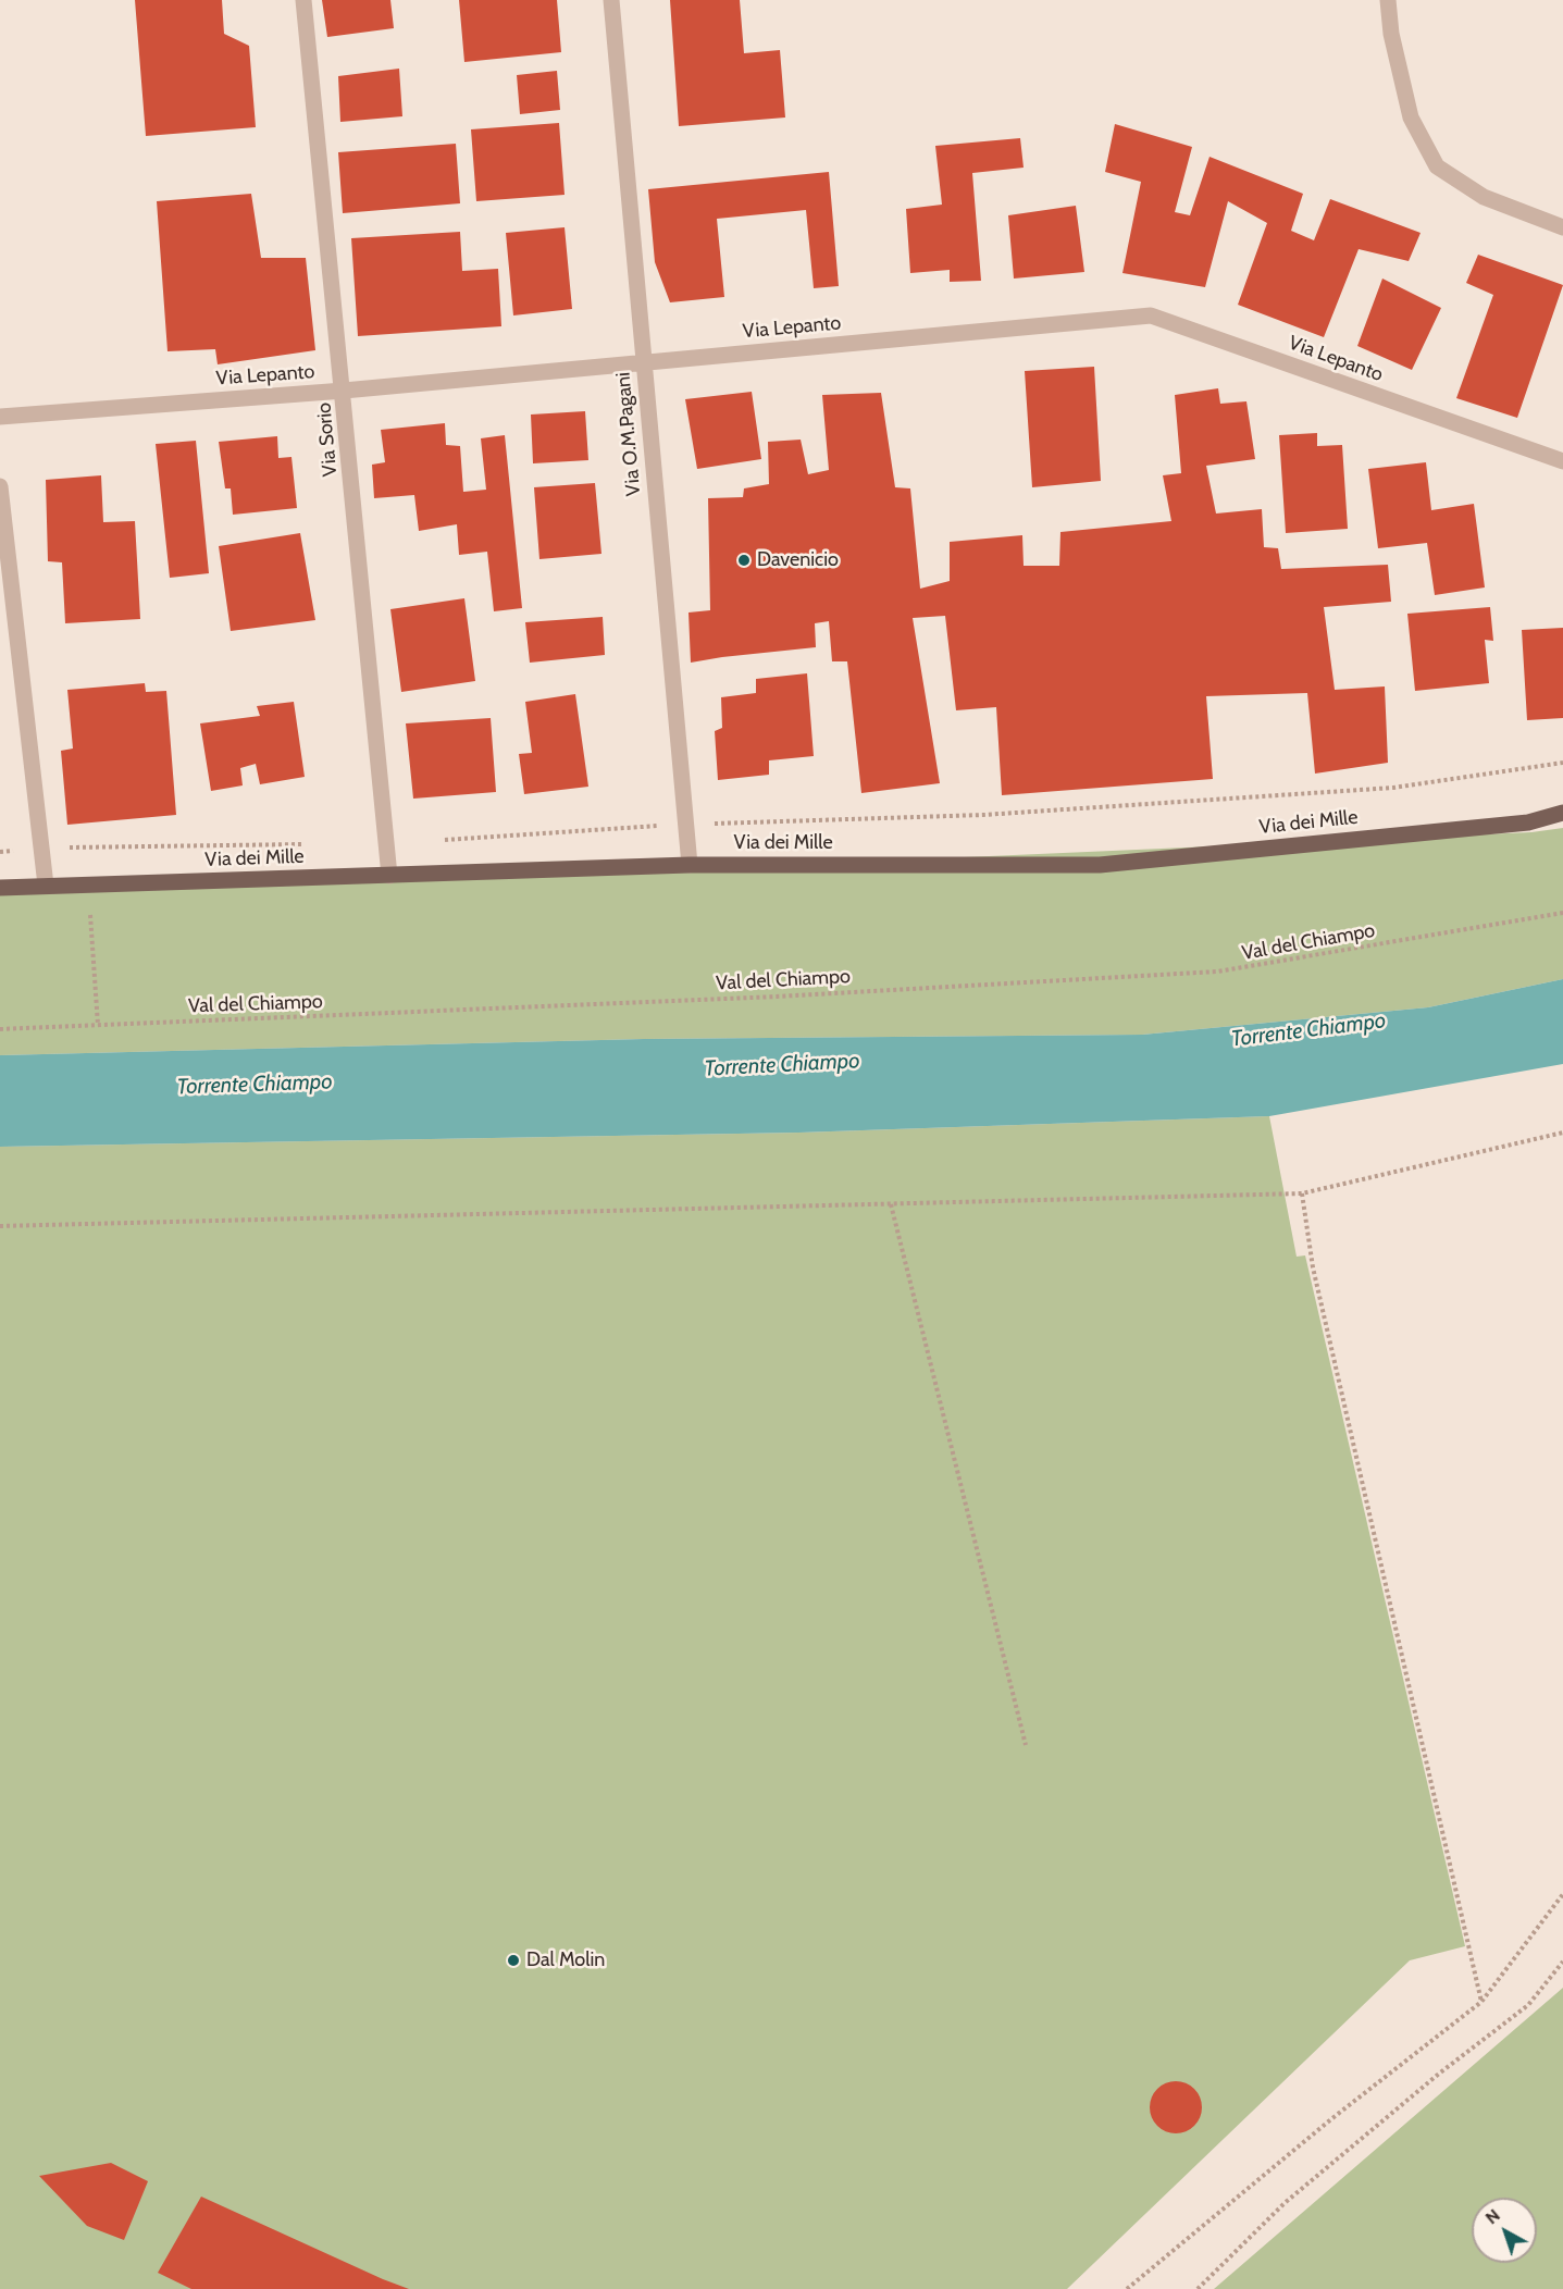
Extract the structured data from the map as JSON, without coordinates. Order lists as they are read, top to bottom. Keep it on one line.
{"streets":{"main road":["Via dei Mille"],"street":["Via Lepanto","Via O.M.Pagani","Via Sorio"],"path":["Val del Chiampo"]},"crossings":[["Via Lepanto","Via O.M.Pagani"],["Via Lepanto","Via Sorio"],["Via O.M.Pagani","Via dei Mille"],["Via Sorio","Via dei Mille"]],"water":["Torrente Chiampo"],"places":["Davenicio","Dal Molin"],"north":"top left"}
